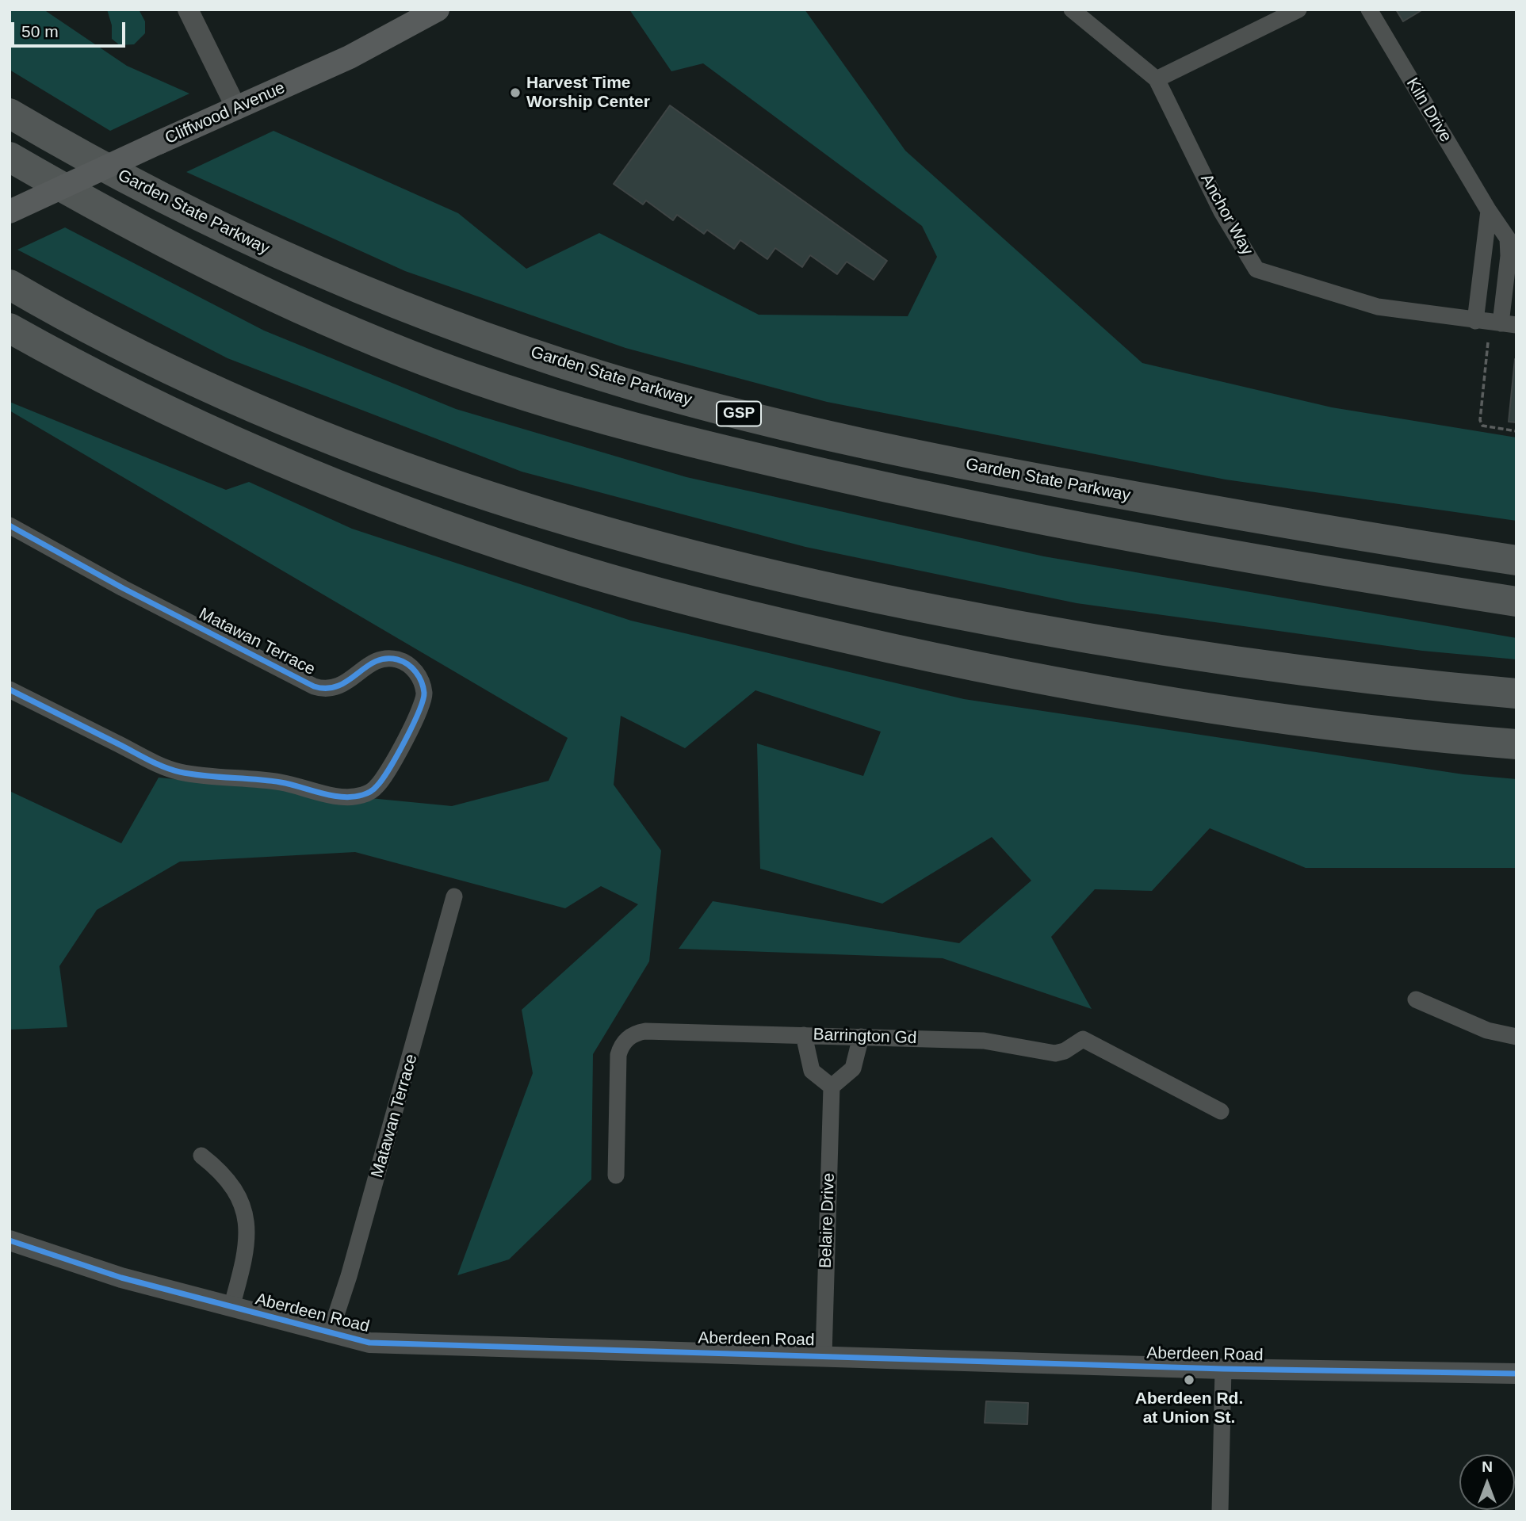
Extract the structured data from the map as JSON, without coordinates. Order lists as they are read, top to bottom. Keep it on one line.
{"streets":{"highway":["Garden State Parkway","GSP"],"main road":["Cliffwood Avenue"],"street":["Kiln Drive","Anchor Way","Matawan Terrace","Barrington Gd","Belaire Drive","Aberdeen Road"]},"crossings":[["Kiln Drive","Anchor Way"],["Matawan Terrace","Aberdeen Road"],["Belaire Drive","Aberdeen Road"]],"places":["Harvest Time Worship Center","Aberdeen Rd. at Union St."],"scale_bar":"50 m","north":"top"}
